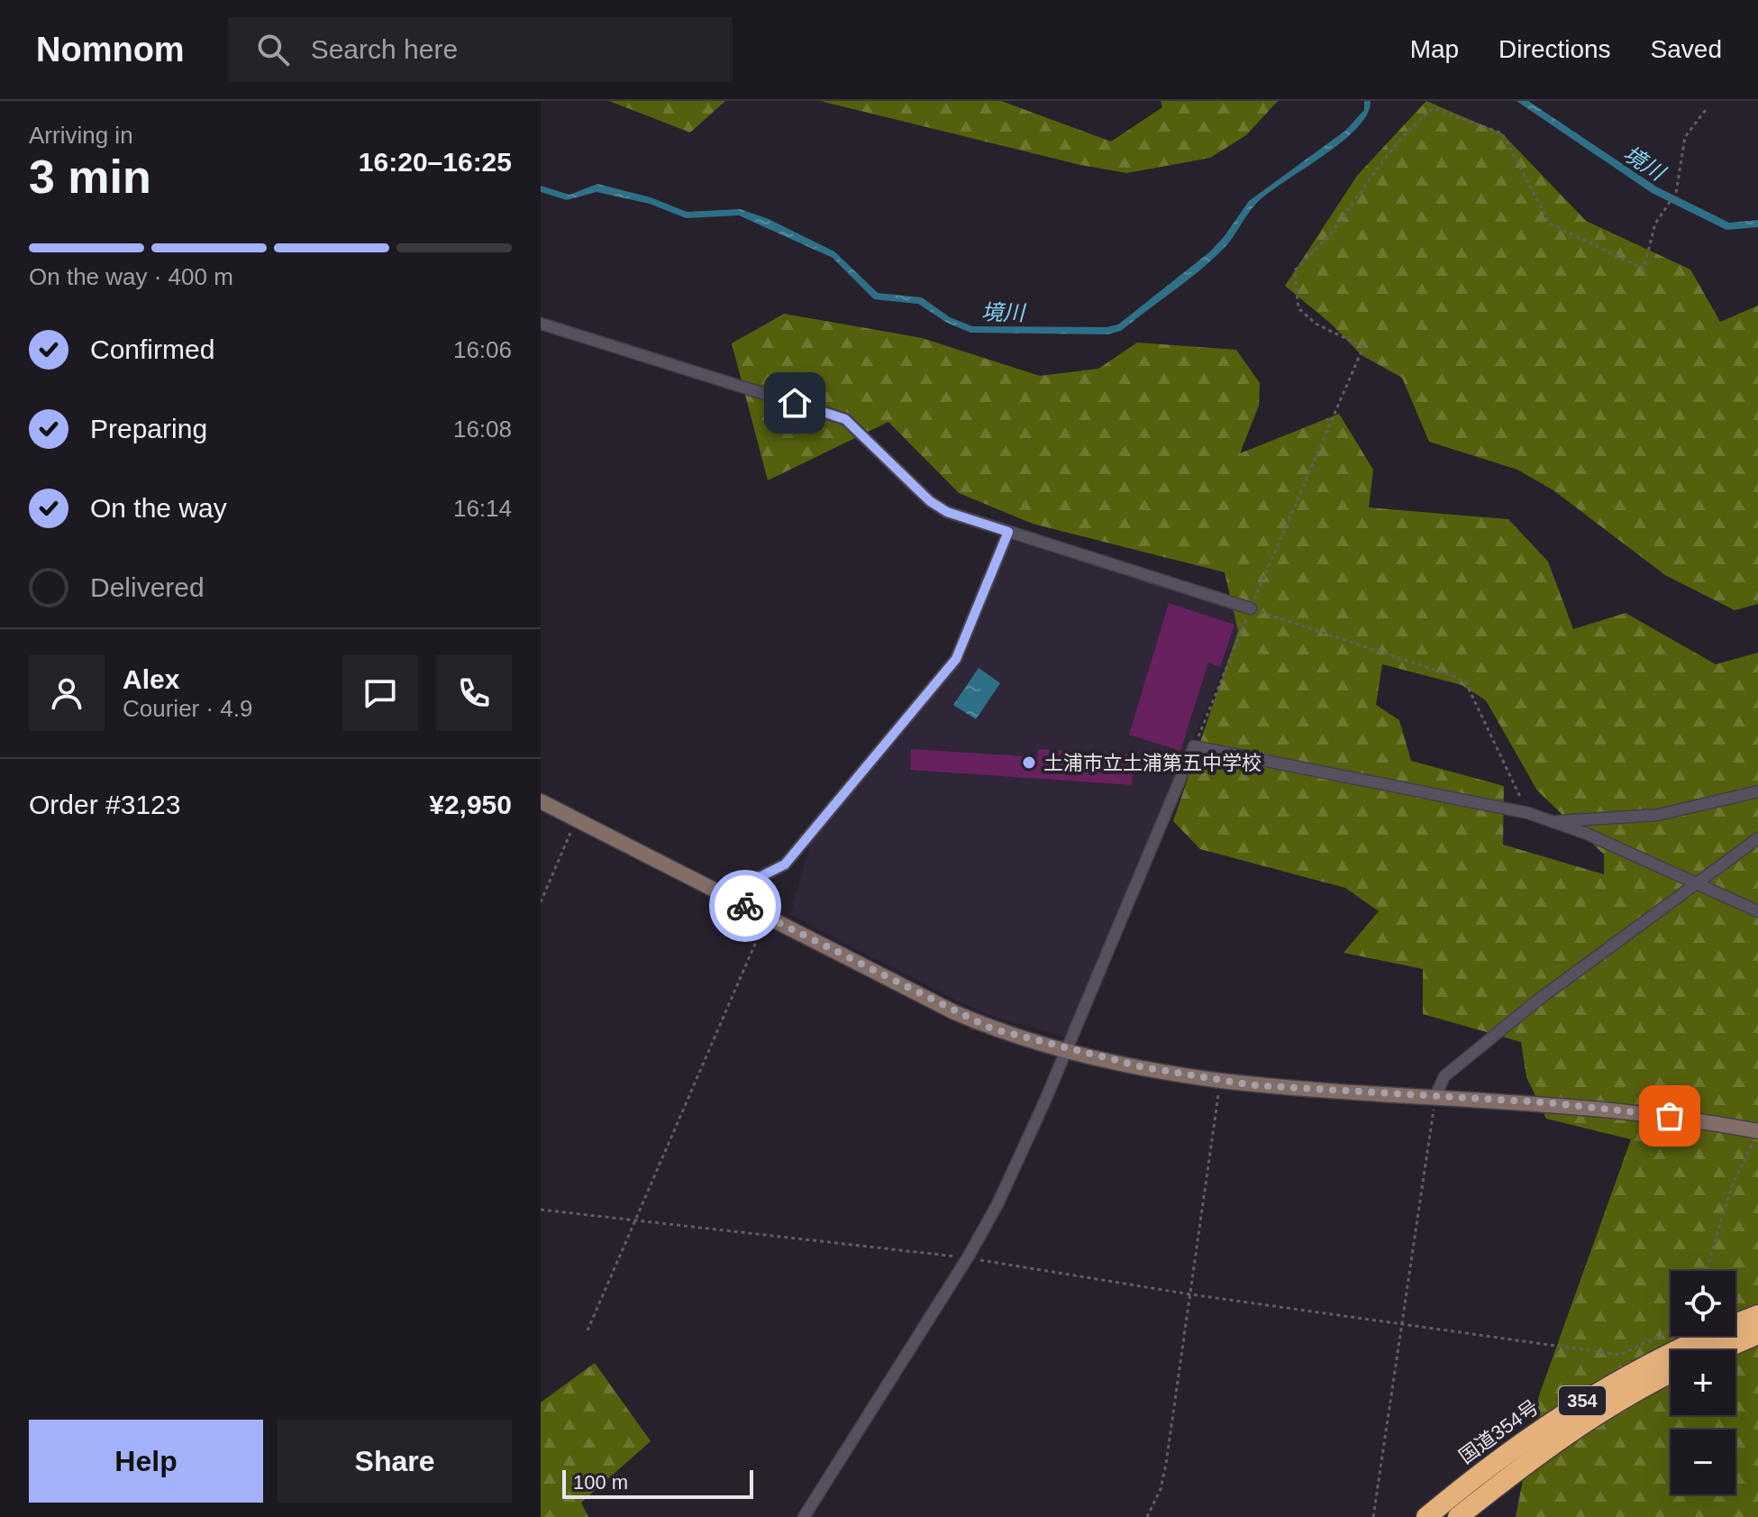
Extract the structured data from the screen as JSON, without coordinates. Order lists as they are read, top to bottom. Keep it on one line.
{"streets":{"highway":["354","国道354号"]},"water":["境川"],"places":["土浦市立土浦第五中学校"],"scale_bar":"100 m","page":{"header":"Nomnom","search":"Search here","nav":["Map","Directions","Saved"],"heading":["3 min","Arriving in","16:20–16:25"],"panel":["Alex","Courier · 4.9","Order #3123","¥2,950"],"bar":"On the way · 400 m","list":[["Confirmed","16:06"],["Preparing","16:08"],["On the way","16:14"],"Delivered"],"map_buttons":["+","−"],"buttons":["Help","Share"],"scale":"100 m"}}
